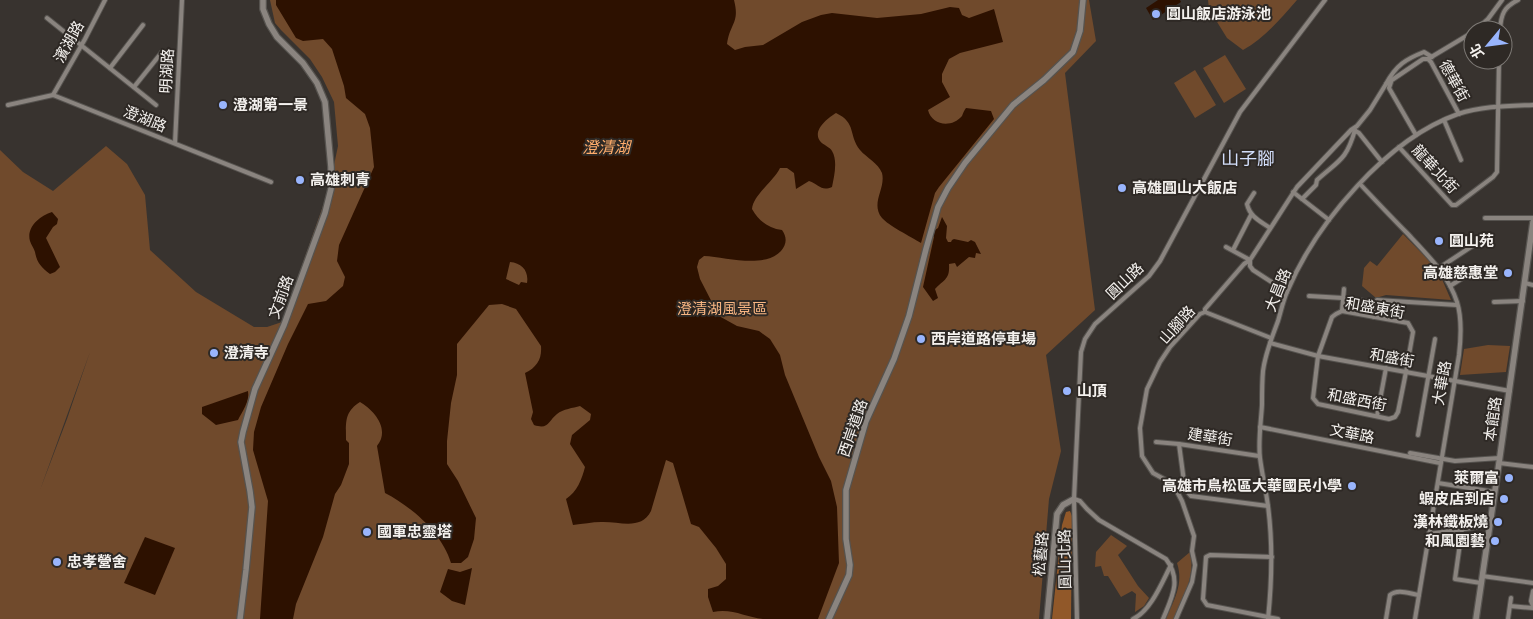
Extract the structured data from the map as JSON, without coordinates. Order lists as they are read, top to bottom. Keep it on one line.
{"streets":{"street":["濱湖路","明湖路","德華街","澄湖路","龍華北街","圓山路","大昌路","文前路","和盛東街","山腳路","和盛街","大華路","和盛西街","本館路","西岸道路","文華路","建華街","松藝路","圓山北路"]},"crossings":[["濱湖路","澄湖路"],["明湖路","澄湖路"],["德華街","大昌路"],["德華街","山腳路"],["龍華北街","大昌路"],["圓山路","松藝路"],["圓山路","圓山北路"],["大昌路","和盛街"],["大昌路","大華路"],["大昌路","文華路"],["大昌路","建華街"],["和盛東街","和盛街"],["和盛東街","和盛西街"],["山腳路","和盛街"],["和盛街","大華路"],["和盛街","和盛西街"],["和盛街","本館路"],["大華路","文華路"],["松藝路","圓山北路"]],"districts":["山子腳"],"water":["澄清湖"],"parks":["澄清湖風景區"],"places":["圓山飯店游泳池","澄湖第一景","高雄刺青","高雄圓山大飯店","圓山苑","高雄慈惠堂","西岸道路停車場","澄清寺","山頂","萊爾富","高雄市鳥松區大華國民小學","蝦皮店到店","漢林鐵板燒","國軍忠靈塔","和風園藝","忠孝營舍"],"north":"bottom left"}
